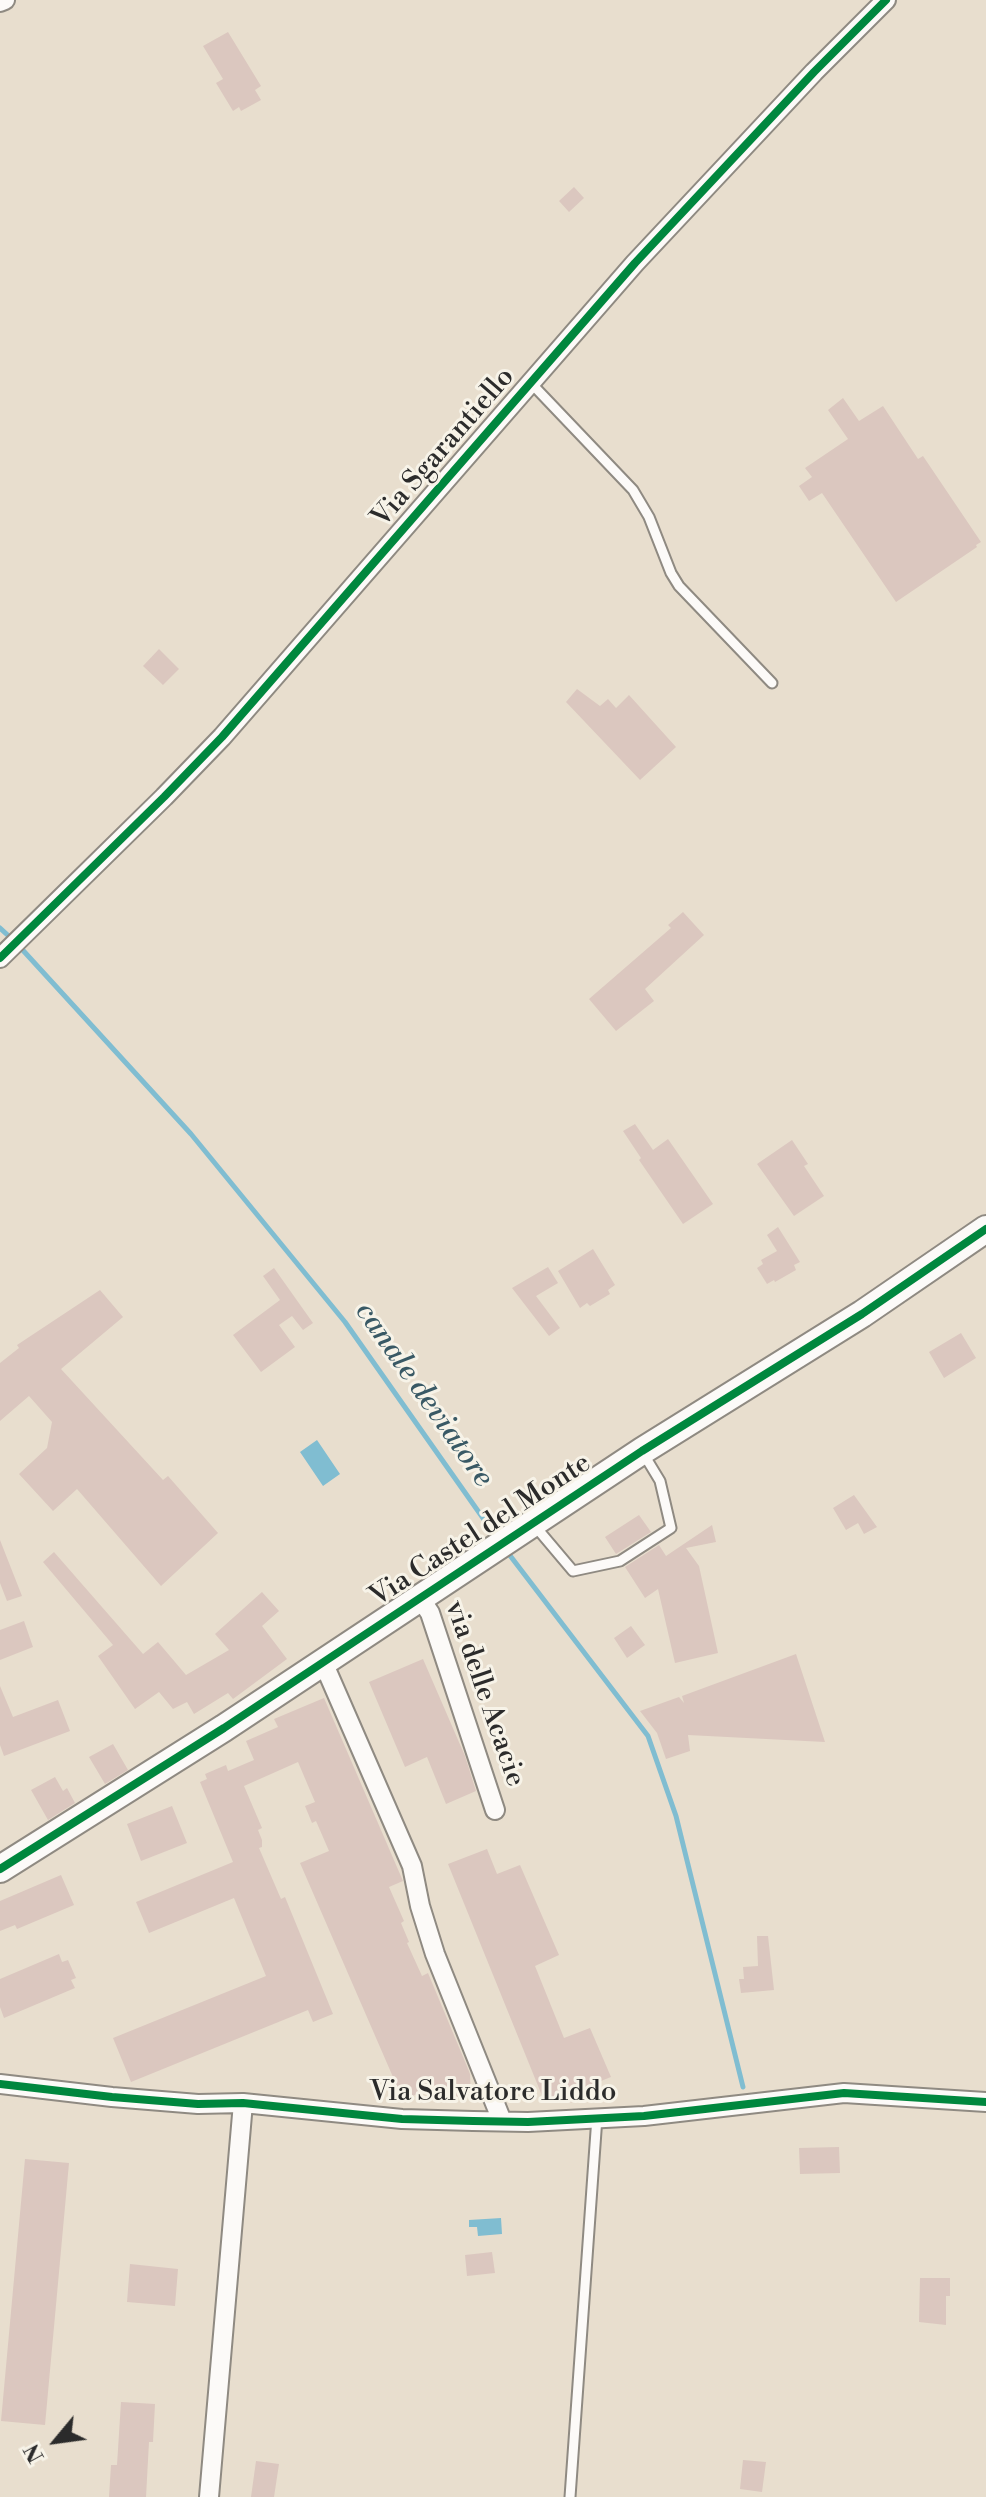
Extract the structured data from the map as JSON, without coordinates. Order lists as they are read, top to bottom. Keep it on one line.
{"streets":{"main road":["Via Castel del Monte"],"street":["Via Sgarantiello","via delle Acacie","Via Salvatore Liddo"]},"crossings":[["Via Castel del Monte","via delle Acacie"]],"water":["canale deviatore"],"north":"bottom left"}
